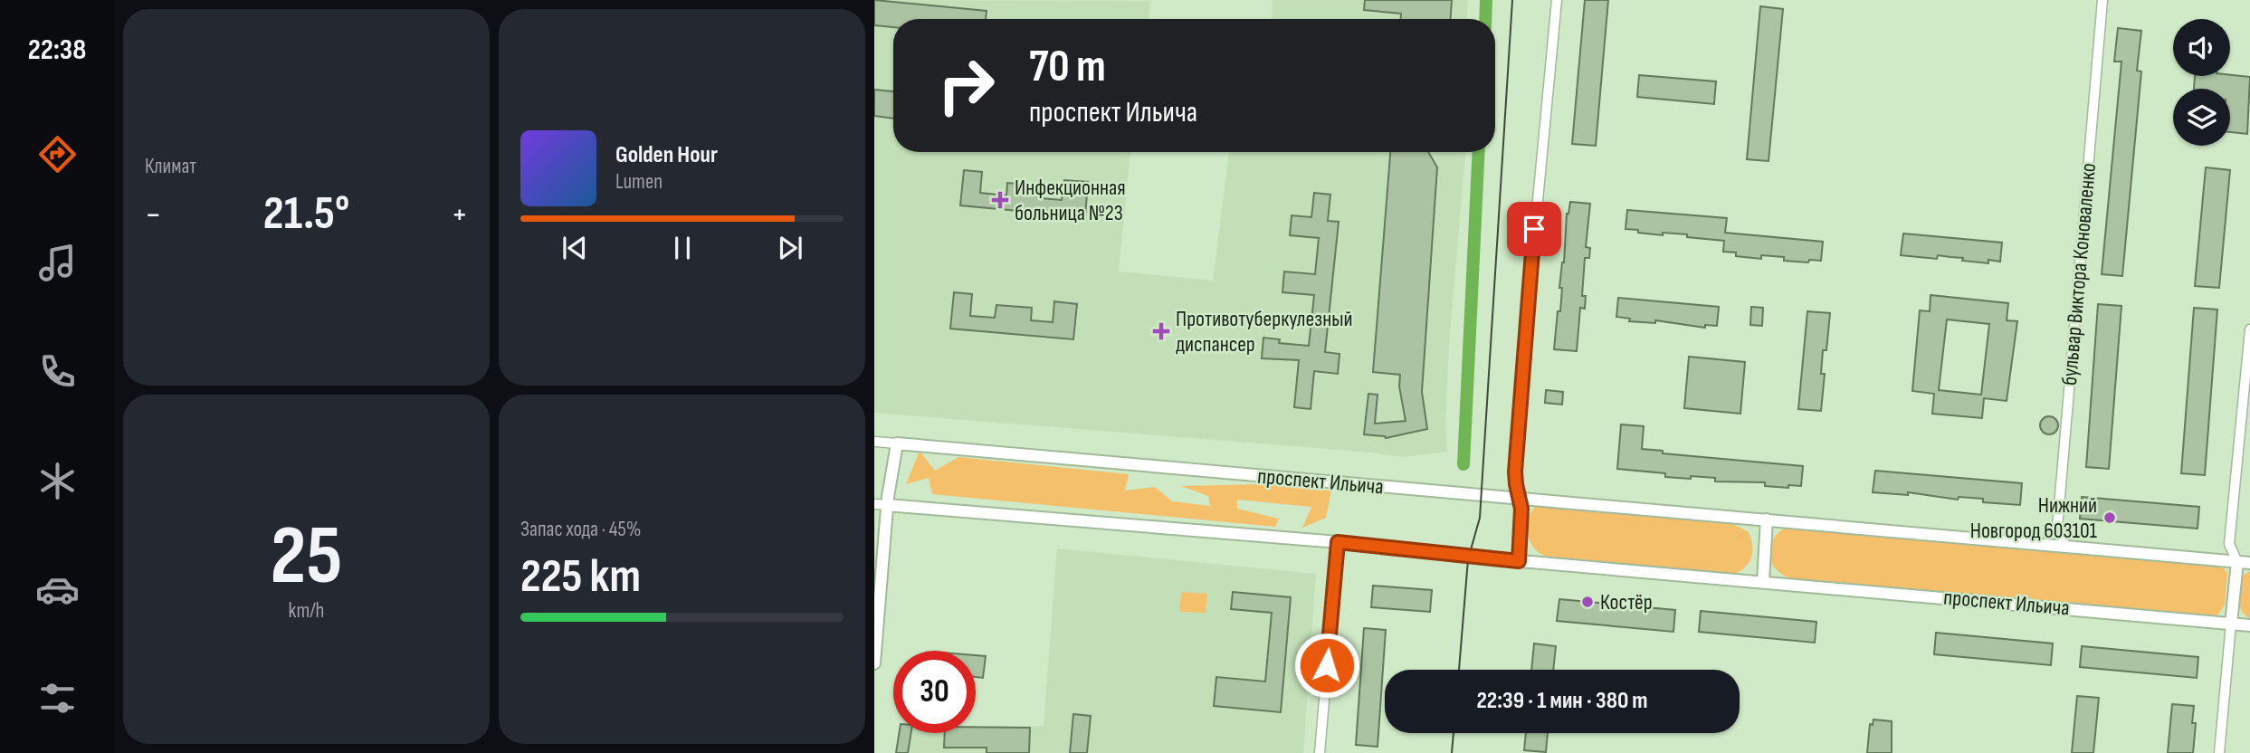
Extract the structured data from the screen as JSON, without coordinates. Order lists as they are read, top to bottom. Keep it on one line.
{"streets":{"street":["бульвар Виктора Коноваленко","проспект Ильича"]},"crossings":[["бульвар Виктора Коноваленко","проспект Ильича"]],"places":{"health":["Инфекционная больница №23","Противотуберкулезный диспансер"],"other":["Нижний Новгород 603101","Костёр"]},"page":{"tabs":"22:38","tile":["Климат",["25","km/h"],["Запас хода · 45%","225 km"]],"turn":["70 m","проспект Ильича"],"song":["Golden Hour","Lumen"],"heat":["−","21.5°","+"],"limit":"30","trip":"22:39 · 1 мин · 380 m"}}
